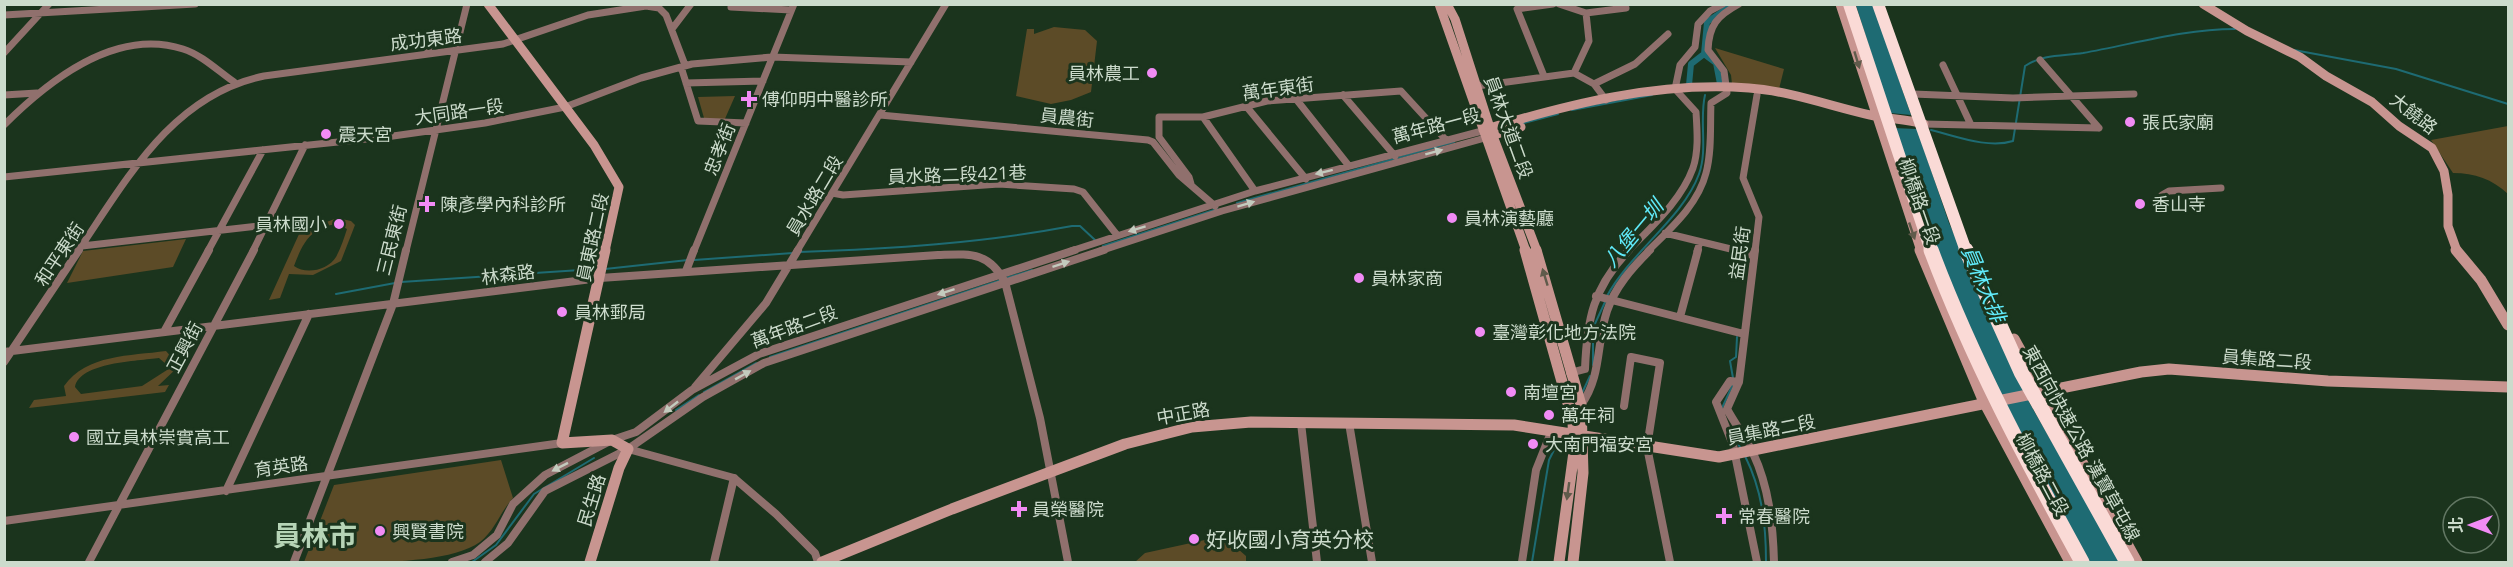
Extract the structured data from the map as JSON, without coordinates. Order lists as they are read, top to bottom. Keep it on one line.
{"streets":{"highway":["東西向快速公路 漢寶草屯線"],"street":["成功東路","萬年東街","大同路一段","大饒路","員農街","萬年路一段","員林大道二段","忠孝街","員水路二段421巷","員水路二段","柳橋路一段","員東路二段","三民東街","益民街","和平東街","林森路","萬年路二段","正興街","員集路二段","中正路","育英路","柳橋路二段","民生路"]},"crossings":[["成功東路","大同路一段"],["成功東路","忠孝街"],["成功東路","員東路二段"],["成功東路","三民東街"],["成功東路","和平東街"],["萬年東街","員農街"],["萬年東街","萬年路一段"],["大同路一段","忠孝街"],["大同路一段","員水路二段"],["大同路一段","員東路二段"],["大同路一段","三民東街"],["大同路一段","和平東街"],["大同路一段","正興街"],["員農街","萬年路一段"],["員農街","員水路二段"],["萬年路一段","員林大道二段"],["萬年路一段","員水路二段421巷"],["萬年路一段","柳橋路一段"],["萬年路一段","益民街"],["萬年路一段","林森路"],["萬年路一段","萬年路二段"],["員林大道二段","員集路二段"],["員林大道二段","中正路"],["忠孝街","林森路"],["員水路二段421巷","員水路二段"],["員水路二段","林森路"],["員水路二段","萬年路二段"],["柳橋路一段","員集路二段"],["柳橋路一段","東西向快速公路 漢寶草屯線"],["柳橋路一段","柳橋路二段"],["員東路二段","林森路"],["員東路二段","育英路"],["三民東街","林森路"],["三民東街","育英路"],["和平東街","林森路"],["林森路","萬年路二段"],["林森路","正興街"],["萬年路二段","民生路"],["正興街","育英路"],["員集路二段","中正路"],["員集路二段","柳橋路二段"]],"districts":["員林市"],"water":["八堡一圳","員林大排"],"places":{"other":["員林農工","張氏家廟","震天宮","香山寺","員林演藝廳","員林國小","員林家商","員林郵局","臺灣彰化地方法院","南壇宮","萬年祠","國立員林崇實高工","大南門福安宮","興賢書院","好收國小育英分校"],"health":["傅仰明中醫診所","陳彥學內科診所","員榮醫院","常春醫院"]},"north":"left"}
